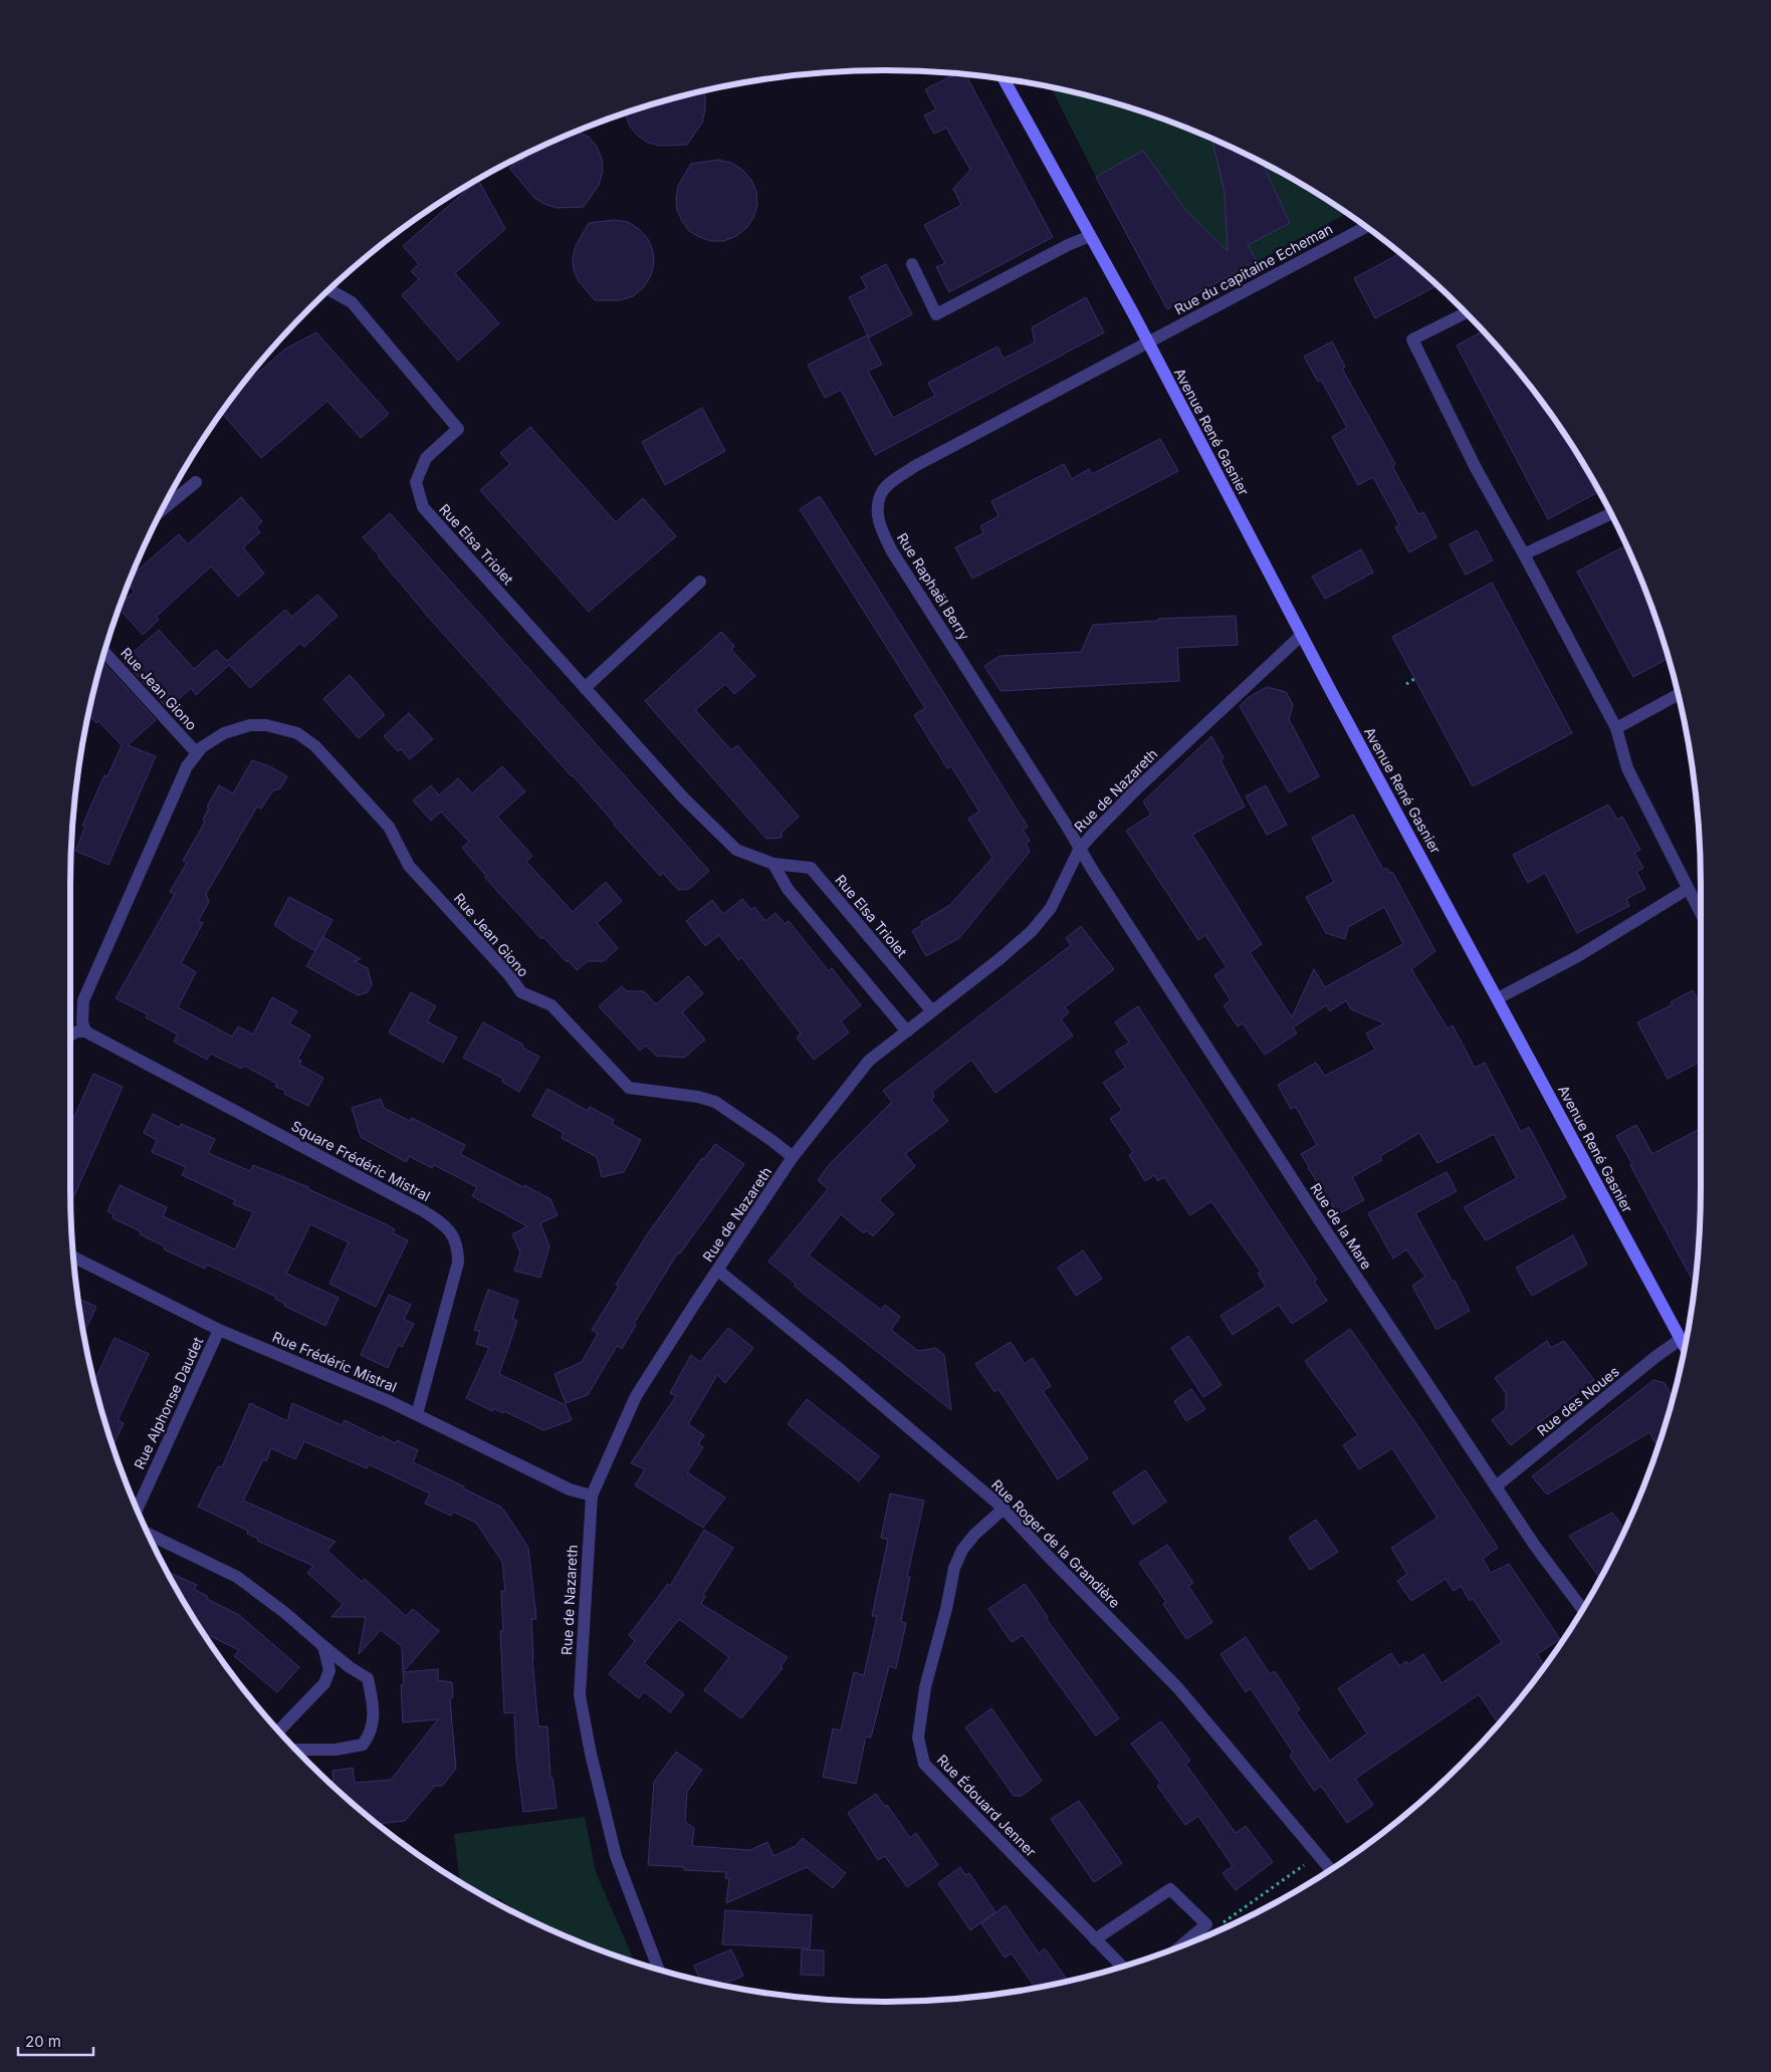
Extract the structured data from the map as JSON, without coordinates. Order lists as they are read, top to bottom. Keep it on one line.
{"streets":{"main road":["Avenue René Gasnier"],"street":["Rue du capitaine Echeman","Rue Elsa Triolet","Rue Raphaël Berry","Rue Jean Giono","Rue de Nazareth","Square Frédéric Mistral","Rue de la Mare","Rue Frédéric Mistral","Rue des Noues","Rue Alphonse Daudet","Rue Roger de la Grandière","Rue Édouard Jenner"]},"crossings":[["Rue du capitaine Echeman","Avenue René Gasnier"],["Rue du capitaine Echeman","Rue Raphaël Berry"],["Avenue René Gasnier","Rue Raphaël Berry"],["Avenue René Gasnier","Rue de Nazareth"],["Avenue René Gasnier","Rue des Noues"],["Rue Elsa Triolet","Rue de Nazareth"],["Rue Raphaël Berry","Rue de Nazareth"],["Rue Raphaël Berry","Rue de la Mare"],["Rue Jean Giono","Rue de Nazareth"],["Rue Jean Giono","Square Frédéric Mistral"],["Rue de Nazareth","Rue de la Mare"],["Rue de Nazareth","Rue Frédéric Mistral"],["Rue de Nazareth","Rue Roger de la Grandière"],["Square Frédéric Mistral","Rue Frédéric Mistral"],["Rue de la Mare","Rue des Noues"],["Rue Frédéric Mistral","Rue Alphonse Daudet"],["Rue Roger de la Grandière","Rue Édouard Jenner"]],"scale_bar":"20 m"}
